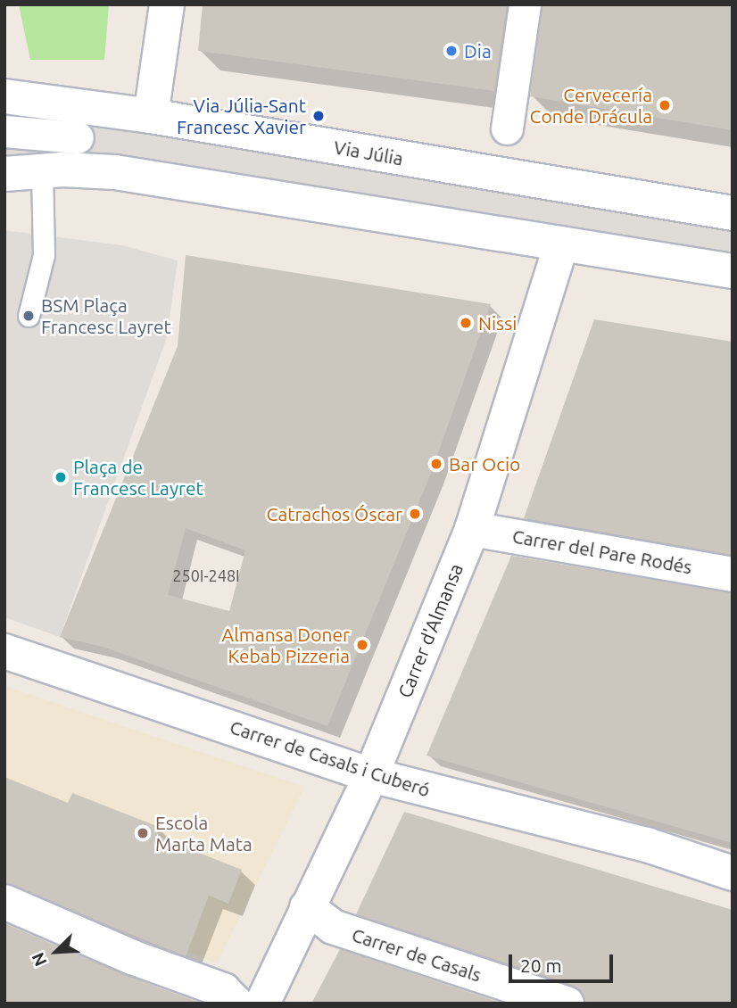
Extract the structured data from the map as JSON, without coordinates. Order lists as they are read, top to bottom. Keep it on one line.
{"streets":{"street":["Via Júlia","Carrer del Pare Rodés","Carrer d'Almansa","Carrer de Casals i Cuberó","Carrer de Casals"]},"crossings":[["Carrer del Pare Rodés","Carrer d'Almansa"],["Carrer d'Almansa","Carrer de Casals i Cuberó"],["Carrer d'Almansa","Carrer de Casals"]],"places":["Dia","Cervecería Conde Drácula","Via Júlia-Sant Francesc Xavier","BSM Plaça Francesc Layret","Nissi","Bar Ocio","Plaça de Francesc Layret","Catrachos Óscar","Almansa Doner Kebab Pizzeria","Escola Marta Mata"],"house_numbers":["250I-248I"],"scale_bar":"20 m","north":"bottom left"}
